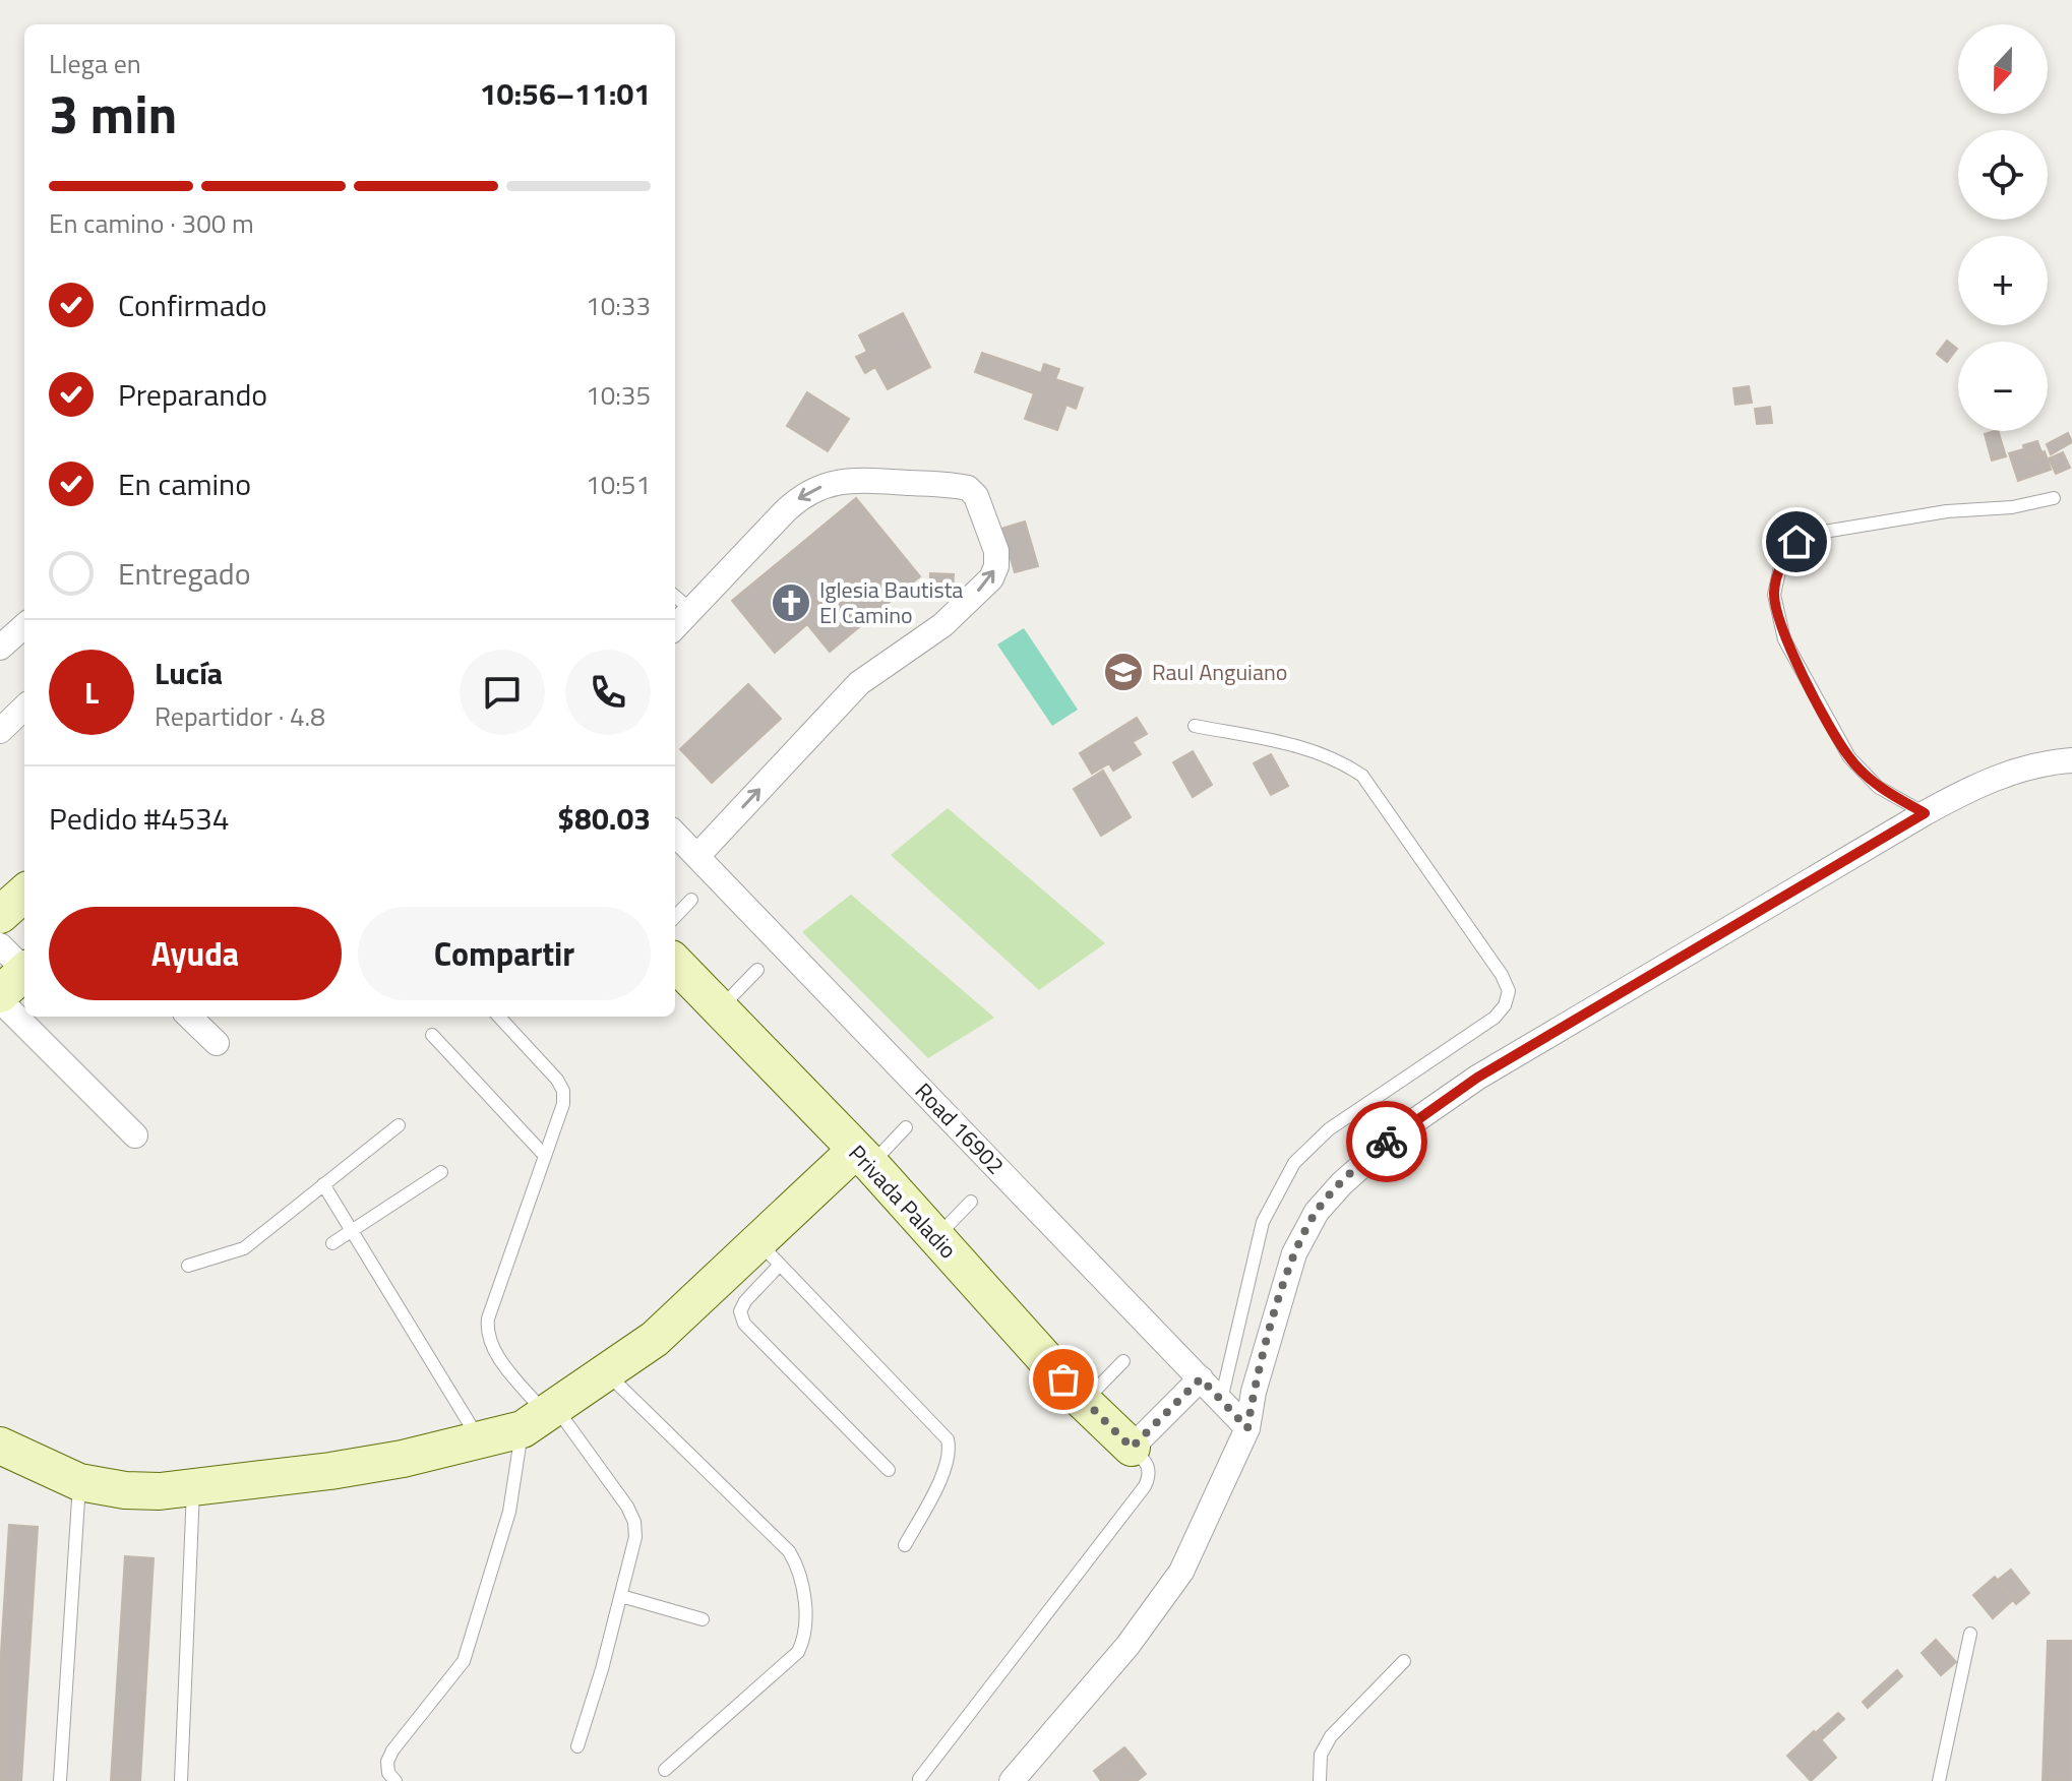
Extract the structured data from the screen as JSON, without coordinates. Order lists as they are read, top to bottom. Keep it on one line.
{"streets":{"street":["Road 16902","Privada Paladio"]},"places":{"church":["Iglesia Bautista El Camino"],"school or university":["Raul Anguiano"]},"north":"bottom","page":{"map_buttons":["+","−"],"heading":["3 min","Llega en","10:56–11:01"],"panel":["Lucía","Repartidor · 4.8","Pedido #4534","$80.03"],"bar":"En camino · 300 m","list":[["Confirmado","10:33"],["Preparando","10:35"],["En camino","10:51"],"Entregado"],"round":"L","buttons":["Ayuda","Compartir"]}}
